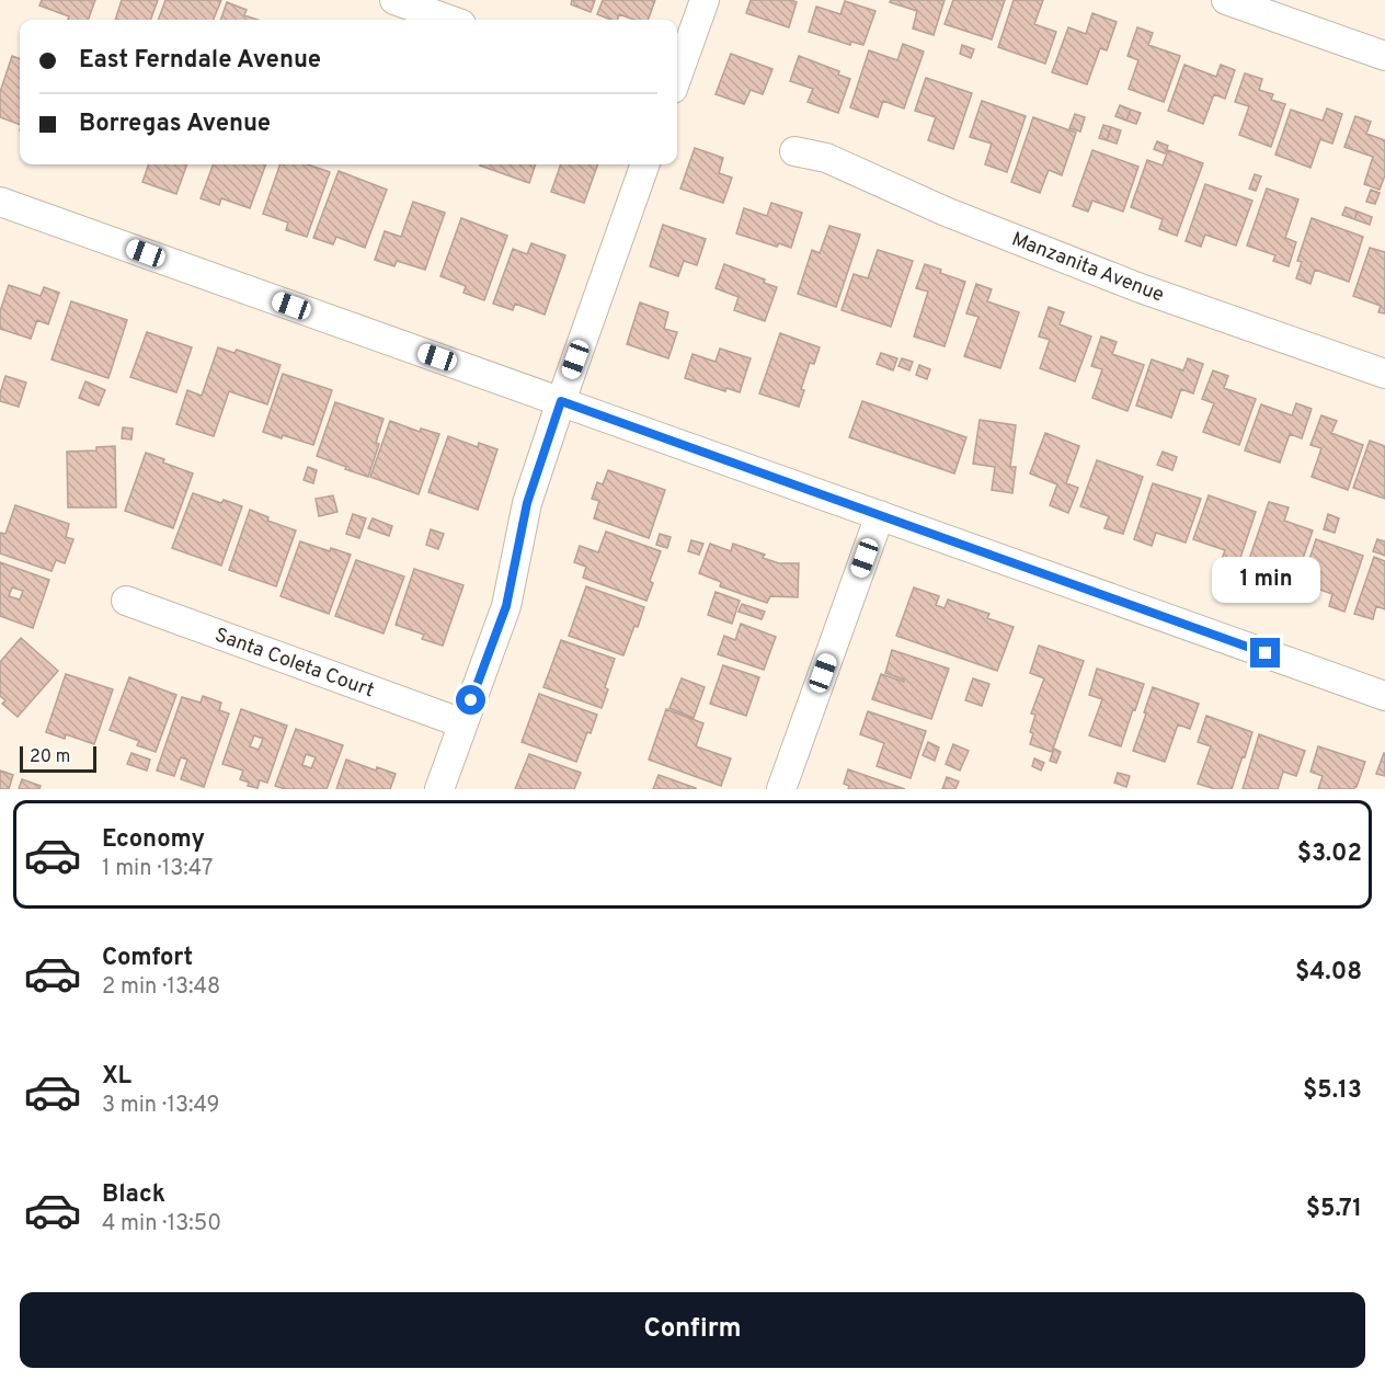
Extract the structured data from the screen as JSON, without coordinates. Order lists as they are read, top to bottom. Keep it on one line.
{"streets":{"street":["Manzanita Avenue","Santa Coleta Court"]},"scale_bar":"20 m","page":{"banner":["East Ferndale Avenue","Borregas Avenue"],"bubble":"1 min","scale":"20 m","list":[{"name":"Economy","note":"1 min · 13:47","value":"$3.02"},{"name":"Comfort","note":"2 min · 13:48","value":"$4.08"},{"name":"XL","note":"3 min · 13:49","value":"$5.13"},{"name":"Black","note":"4 min · 13:50","value":"$5.71"}],"buttons":"Confirm"}}
